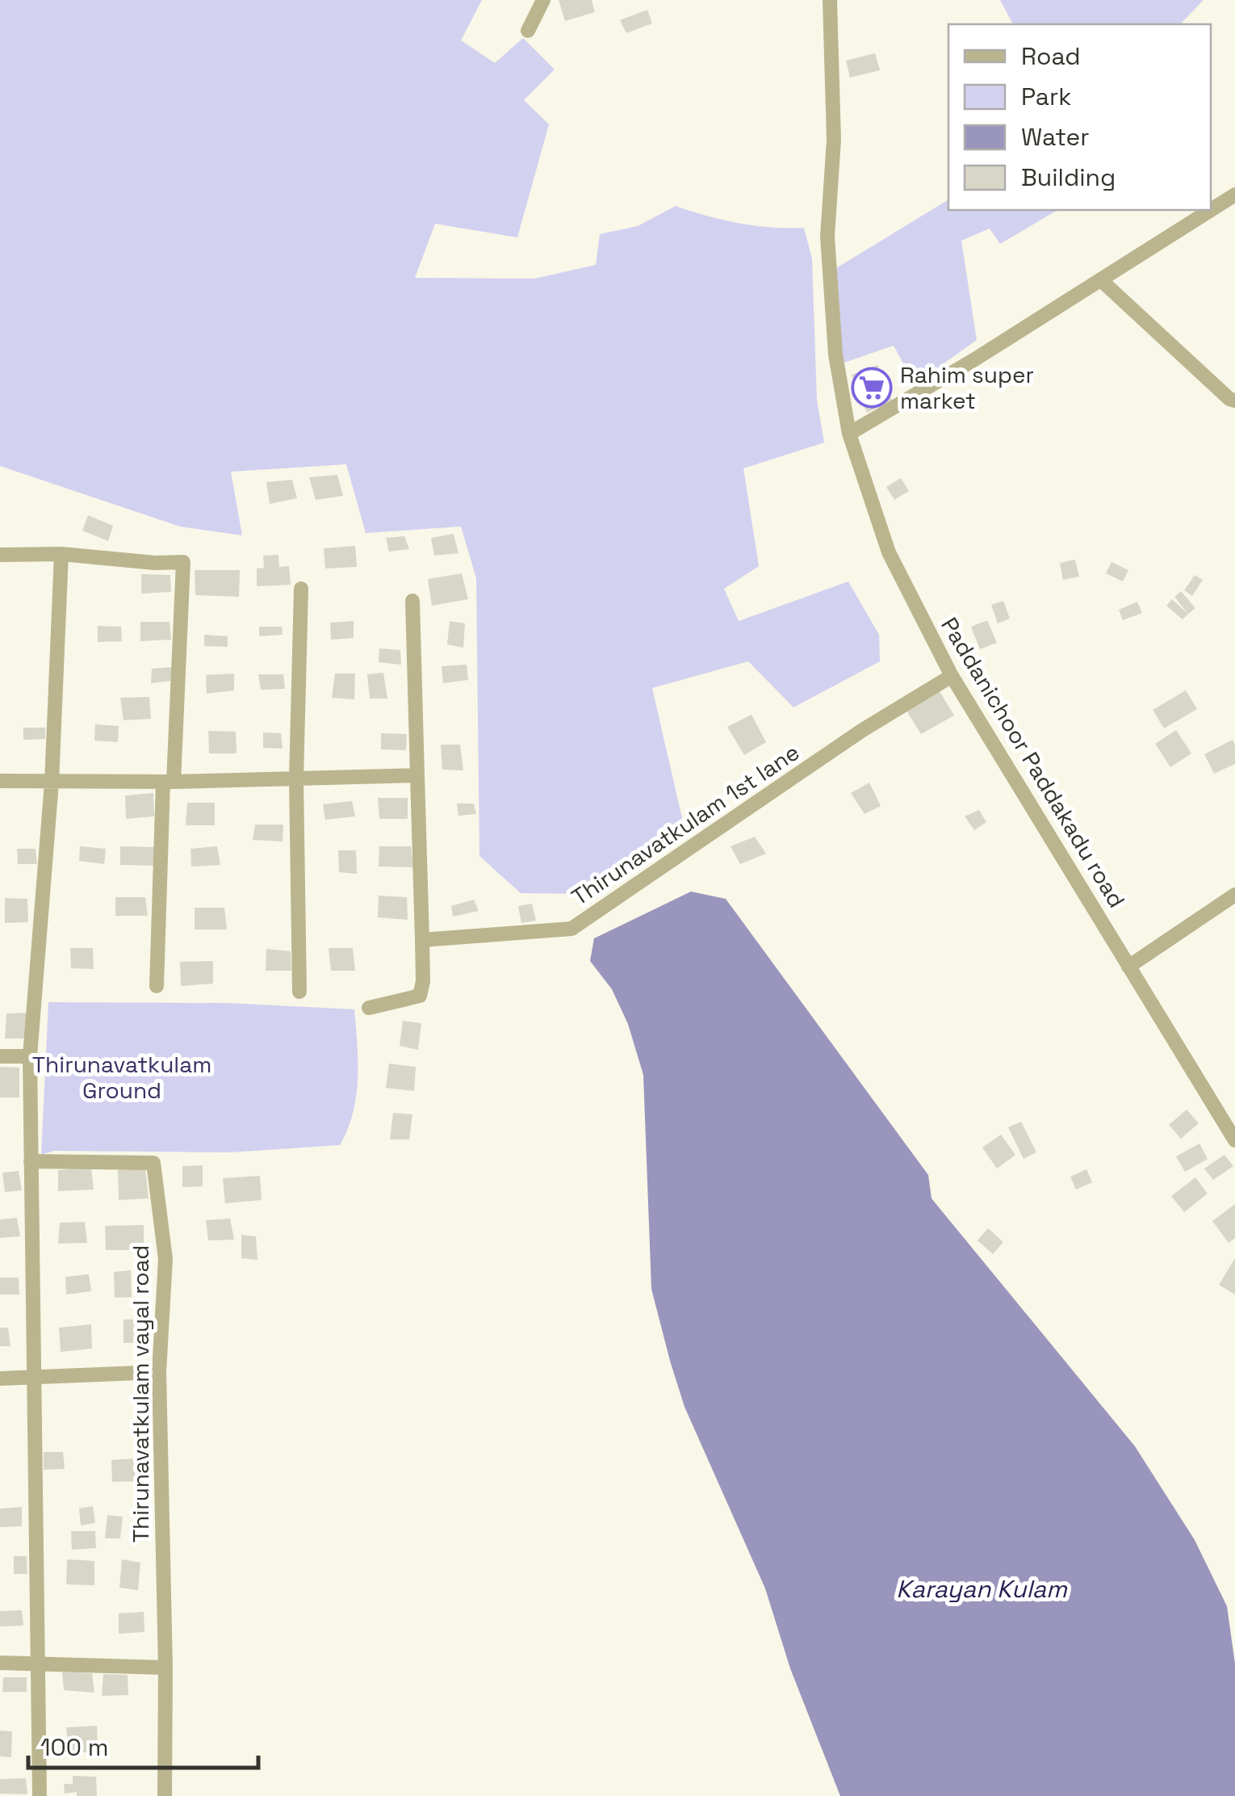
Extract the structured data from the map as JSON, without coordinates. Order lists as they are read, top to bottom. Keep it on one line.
{"streets":{"street":["Paddanichoor Paddakadu road","Thirunavatkulam 1st lane","Thirunavatkulam vayal road"]},"crossings":[["Paddanichoor Paddakadu road","Thirunavatkulam 1st lane"]],"water":["Karayan Kulam"],"parks":["Thirunavatkulam Ground"],"places":{"supermarket":["Rahim super market"]},"legend":["Road","Park","Water","Building"],"scale_bar":"100 m"}
